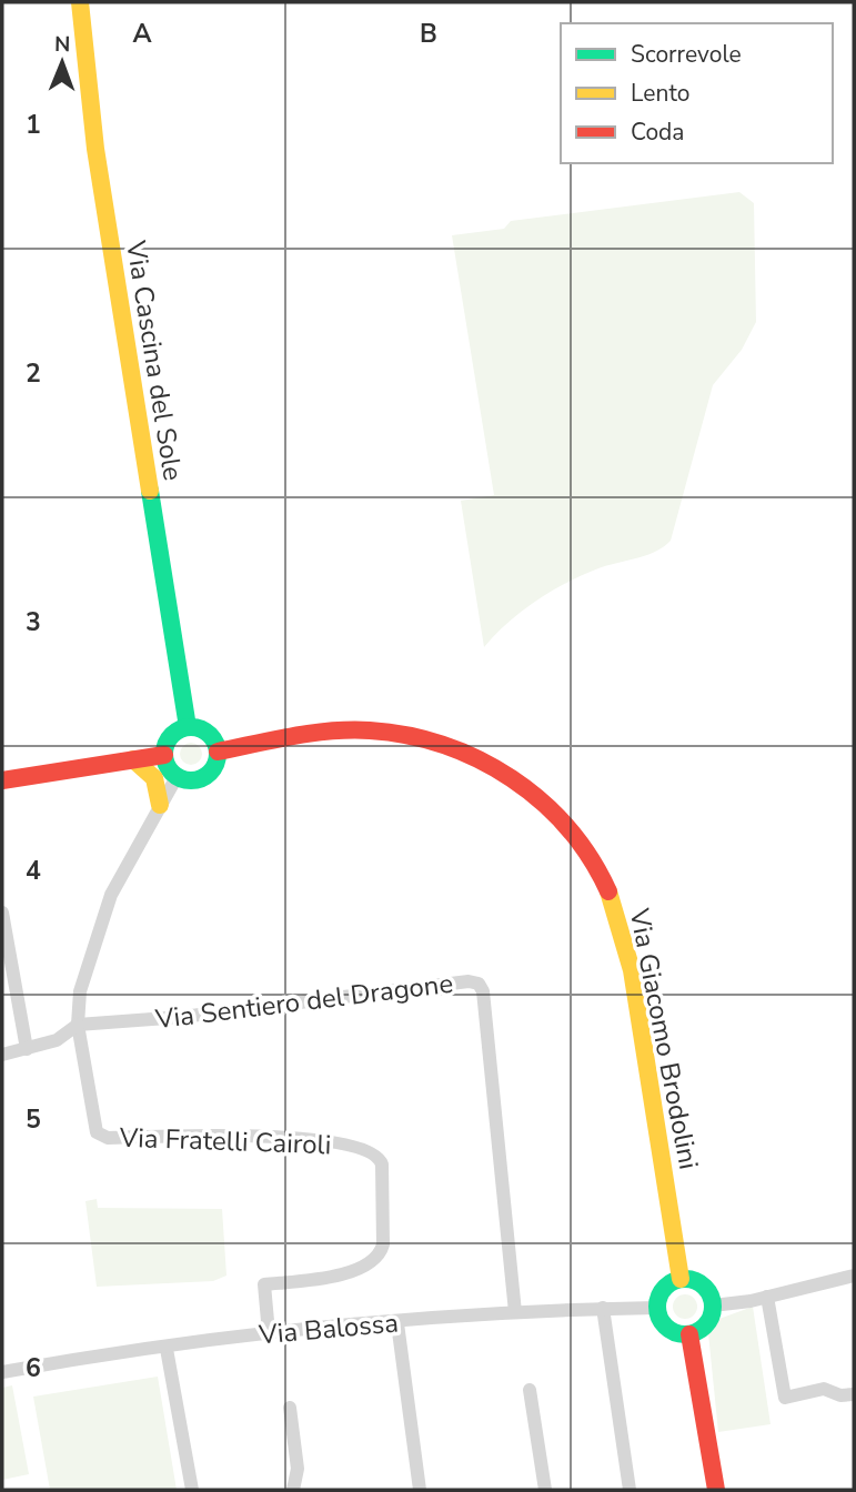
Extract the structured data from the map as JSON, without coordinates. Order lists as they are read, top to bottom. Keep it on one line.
{"streets":{"street":["Via Cascina del Sole","Via Sentiero del Dragone","Via Giacomo Brodolini","Via Fratelli Cairoli","Via Balossa"]},"crossings":[["Via Cascina del Sole","Via Giacomo Brodolini"],["Via Sentiero del Dragone","Via Fratelli Cairoli"],["Via Sentiero del Dragone","Via Balossa"],["Via Giacomo Brodolini","Via Balossa"],["Via Fratelli Cairoli","Via Balossa"]],"legend":["Scorrevole","Lento","Coda"],"north":"top","grid":{"columns":["A","B"],"rows":["1","2","3","4","5","6"]}}
